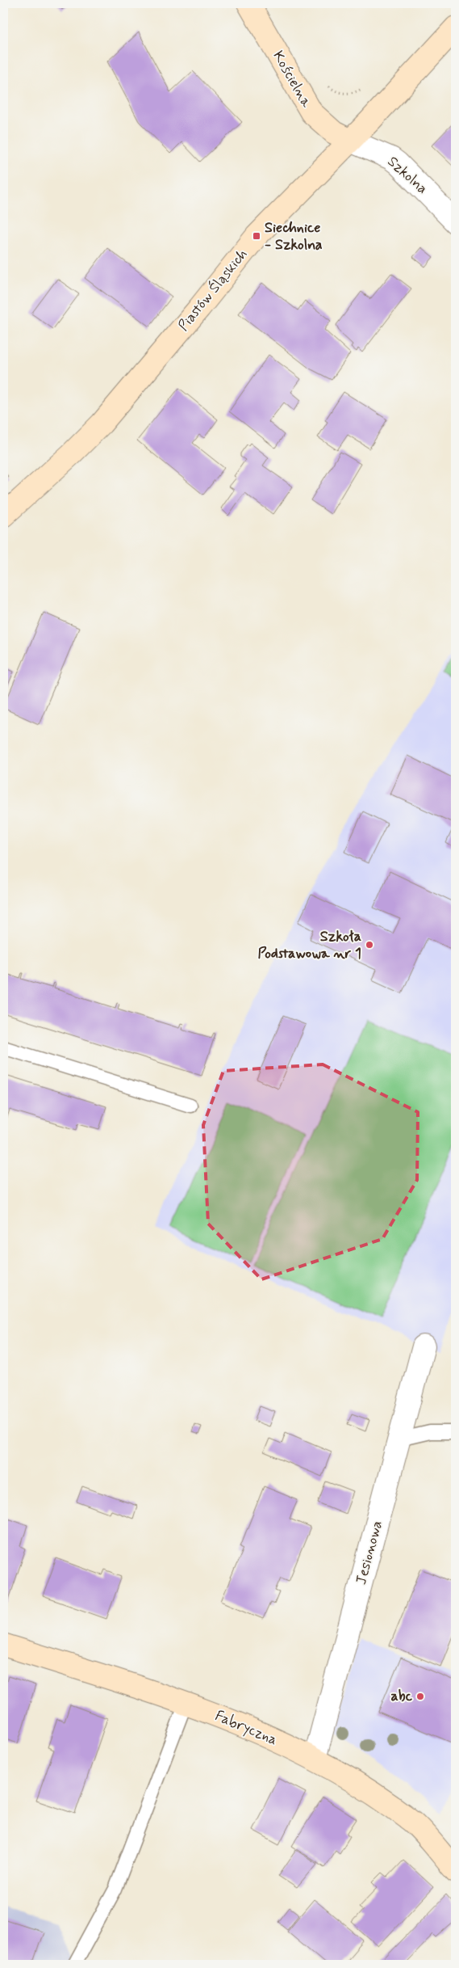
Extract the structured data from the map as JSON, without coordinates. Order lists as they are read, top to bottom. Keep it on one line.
{"streets":{"street":["Kościelna","Szkolna","Piastów Śląskich","Jesionowa","Fabryczna"]},"crossings":[["Kościelna","Szkolna"],["Kościelna","Piastów Śląskich"],["Szkolna","Piastów Śląskich"],["Jesionowa","Fabryczna"]],"places":{"transit":["Siechnice - Szkolna"],"other":["Szkoła Podstawowa nr 1","abc"]}}
